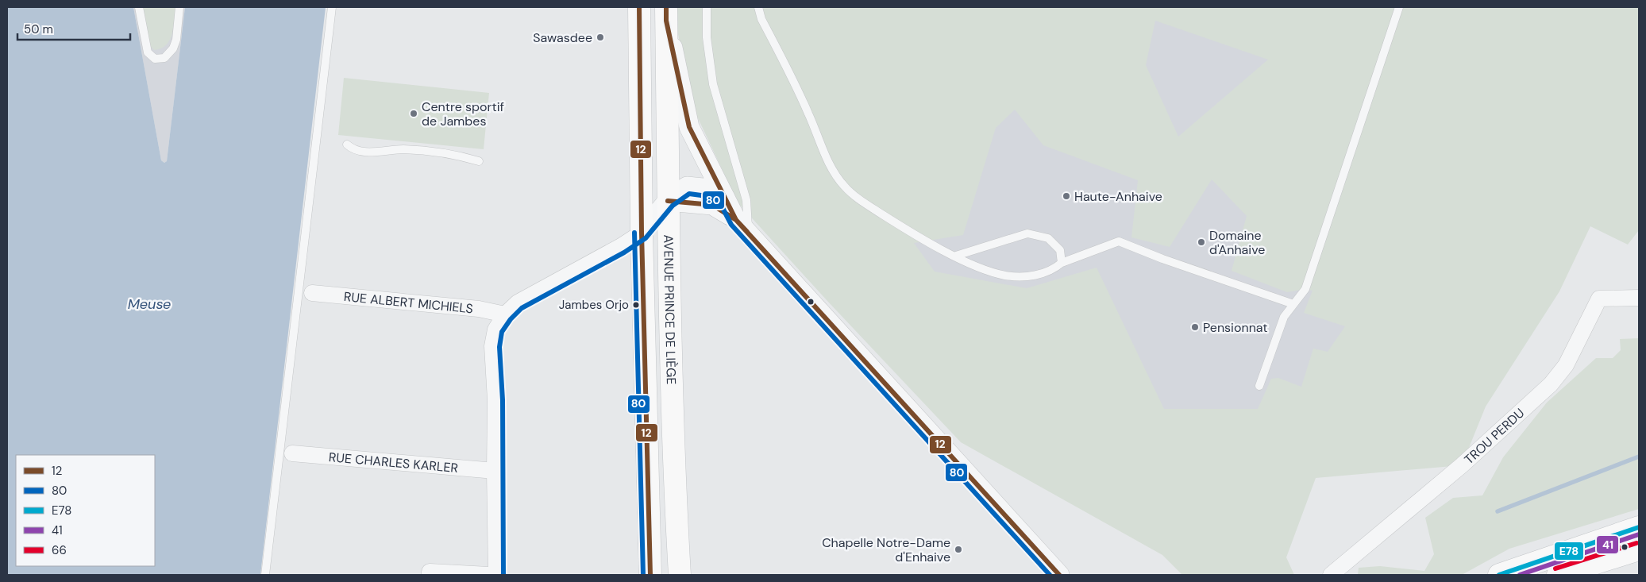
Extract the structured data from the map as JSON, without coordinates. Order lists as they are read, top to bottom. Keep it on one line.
{"streets":{"main road":["AVENUE PRINCE DE LIÈGE"],"street":["RUE ALBERT MICHIELS","TROU PERDU","RUE CHARLES KARLER"]},"water":["Meuse"],"places":["Sawasdee","Centre sportif de Jambes","Haute-Anhaive","Domaine d'Anhaive","Jambes Orjo","Pensionnat","Chapelle Notre-Dame d'Enhaive"],"lines":["transit line 12","transit line 80","transit line E78","transit line 41","transit line 66"],"legend":["12","80","E78","41","66"],"scale_bar":"50 m"}
